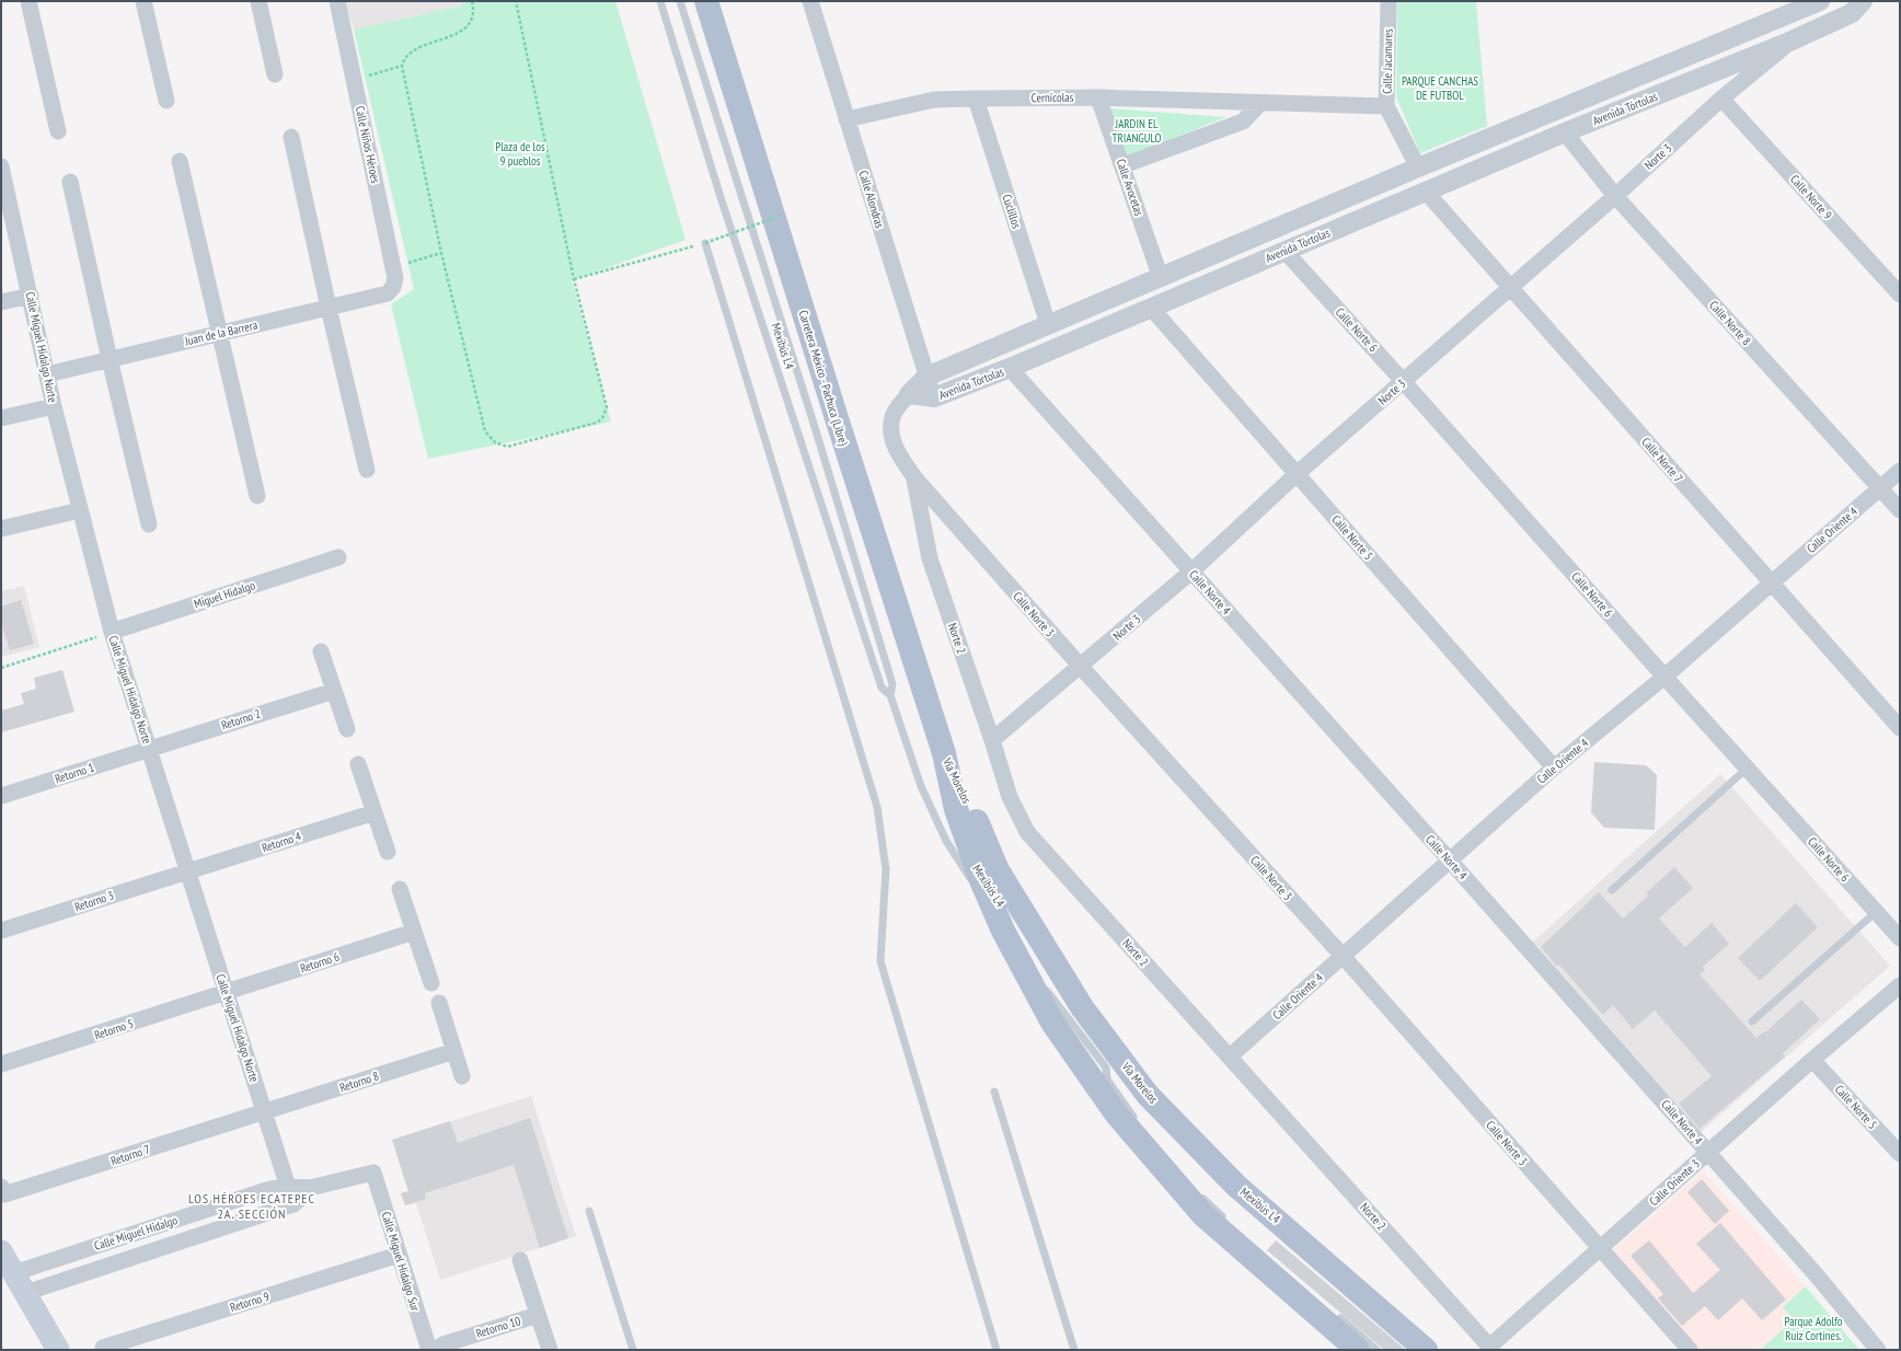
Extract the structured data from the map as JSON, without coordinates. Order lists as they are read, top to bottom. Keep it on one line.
{"streets":{"main road":["Carretera México - Pachuca (Libre)","Vía Morelos"],"street":["Calle Jacamares","Cernícolas","Avenida Tórtolas","Calle Niños Héroes","Norte 3","Calle Avocetas","Calle Norte 9","Calle Alondras","Cuclillos","Calle Norte 8","Calle Norte 6","Juan de la Barrera","Calle Miguel Hidalgo Norte","Calle Norte 7","Calle Oriente 4","Calle Norte 5","Calle Norte 4","Miguel Hidalgo","Calle Norte 3","Norte 2","Retorno 2","Retorno 1","Retorno 4","Retorno 3","Retorno 6","Retorno 5","Retorno 8","Retorno 7","Calle Oriente 3","Calle Miguel Hidalgo","Calle Miguel Hidalgo Sur","Retorno 9","Retorno 10"],"lane":["Mexibús L4"]},"crossings":[["Calle Jacamares","Cernícolas"],["Calle Jacamares","Avenida Tórtolas"],["Cernícolas","Calle Avocetas"],["Cernícolas","Calle Alondras"],["Cernícolas","Cuclillos"],["Avenida Tórtolas","Norte 3"],["Avenida Tórtolas","Calle Avocetas"],["Avenida Tórtolas","Calle Alondras"],["Avenida Tórtolas","Cuclillos"],["Avenida Tórtolas","Calle Norte 8"],["Avenida Tórtolas","Calle Norte 6"],["Avenida Tórtolas","Calle Norte 7"],["Avenida Tórtolas","Calle Norte 5"],["Avenida Tórtolas","Calle Norte 4"],["Avenida Tórtolas","Calle Norte 3"],["Calle Niños Héroes","Juan de la Barrera"],["Norte 3","Calle Norte 9"],["Norte 3","Calle Norte 8"],["Norte 3","Calle Norte 6"],["Norte 3","Calle Norte 7"],["Norte 3","Calle Norte 5"],["Norte 3","Calle Norte 4"],["Norte 3","Calle Norte 3"],["Norte 3","Norte 2"],["Calle Norte 8","Calle Oriente 4"],["Calle Norte 6","Calle Oriente 4"],["Juan de la Barrera","Calle Miguel Hidalgo Norte"],["Mexibús L4","Vía Morelos"],["Calle Miguel Hidalgo Norte","Miguel Hidalgo"],["Calle Miguel Hidalgo Norte","Retorno 2"],["Calle Miguel Hidalgo Norte","Retorno 1"],["Calle Miguel Hidalgo Norte","Retorno 4"],["Calle Miguel Hidalgo Norte","Retorno 3"],["Calle Miguel Hidalgo Norte","Retorno 6"],["Calle Miguel Hidalgo Norte","Retorno 5"],["Calle Miguel Hidalgo Norte","Retorno 8"],["Calle Miguel Hidalgo Norte","Retorno 7"],["Calle Miguel Hidalgo Norte","Calle Miguel Hidalgo"],["Carretera México - Pachuca (Libre)","Vía Morelos"],["Calle Norte 7","Calle Oriente 4"],["Calle Oriente 4","Calle Norte 5"],["Calle Oriente 4","Calle Norte 4"],["Calle Oriente 4","Calle Norte 3"],["Calle Oriente 4","Norte 2"],["Calle Norte 5","Calle Oriente 3"],["Calle Norte 4","Calle Oriente 3"],["Calle Norte 3","Norte 2"],["Calle Norte 3","Calle Oriente 3"],["Norte 2","Calle Oriente 3"],["Retorno 2","Retorno 1"],["Retorno 4","Retorno 3"],["Retorno 6","Retorno 5"],["Retorno 8","Retorno 7"],["Calle Miguel Hidalgo","Calle Miguel Hidalgo Sur"],["Calle Miguel Hidalgo Sur","Retorno 9"]],"districts":["LOS HÉROES ECATEPEC 2A. SECCIÓN"],"parks":["PARQUE CANCHAS DE FUTBOL","JARDIN EL TRIANGULO","Plaza de los 9 pueblos","Parque Adolfo Ruiz Cortines."]}
